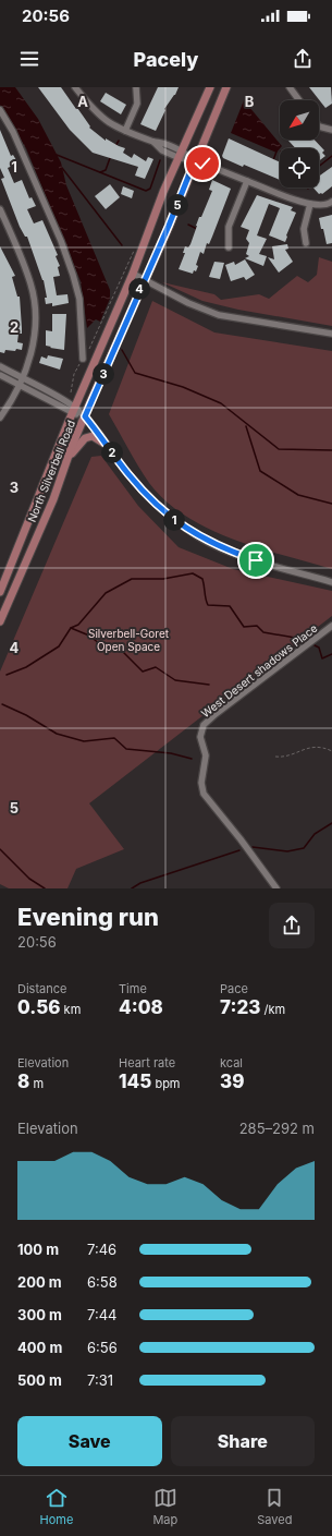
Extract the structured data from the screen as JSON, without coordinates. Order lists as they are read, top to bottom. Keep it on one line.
{"streets":{"main road":["North Silverbell Road"],"street":["West Desert shadows Place"]},"parks":["Silverbell-Goret Open Space"],"north":"bottom left","page":{"status":"20:56","header":"Pacely","pins":["5","4","3","2","1"],"heading":["Evening run","20:56"],"stats":[["Distance","0.56 km"],["Time","4:08"],["Pace","7:23 /km"],["Elevation","8 m"],["Heart rate","145 bpm"],["kcal","39"]],"chart":["Elevation","285–292 m"],"list":[{"name":"100 m","note":"7:46"},{"name":"200 m","note":"6:58"},{"name":"300 m","note":"7:44"},{"name":"400 m","note":"6:56"},{"name":"500 m","note":"7:31"}],"buttons":["Save","Share"],"tabs":["Home","Map","Saved"]},"grid":{"columns":["A","B"],"rows":["1","2","3","4","5"]}}
